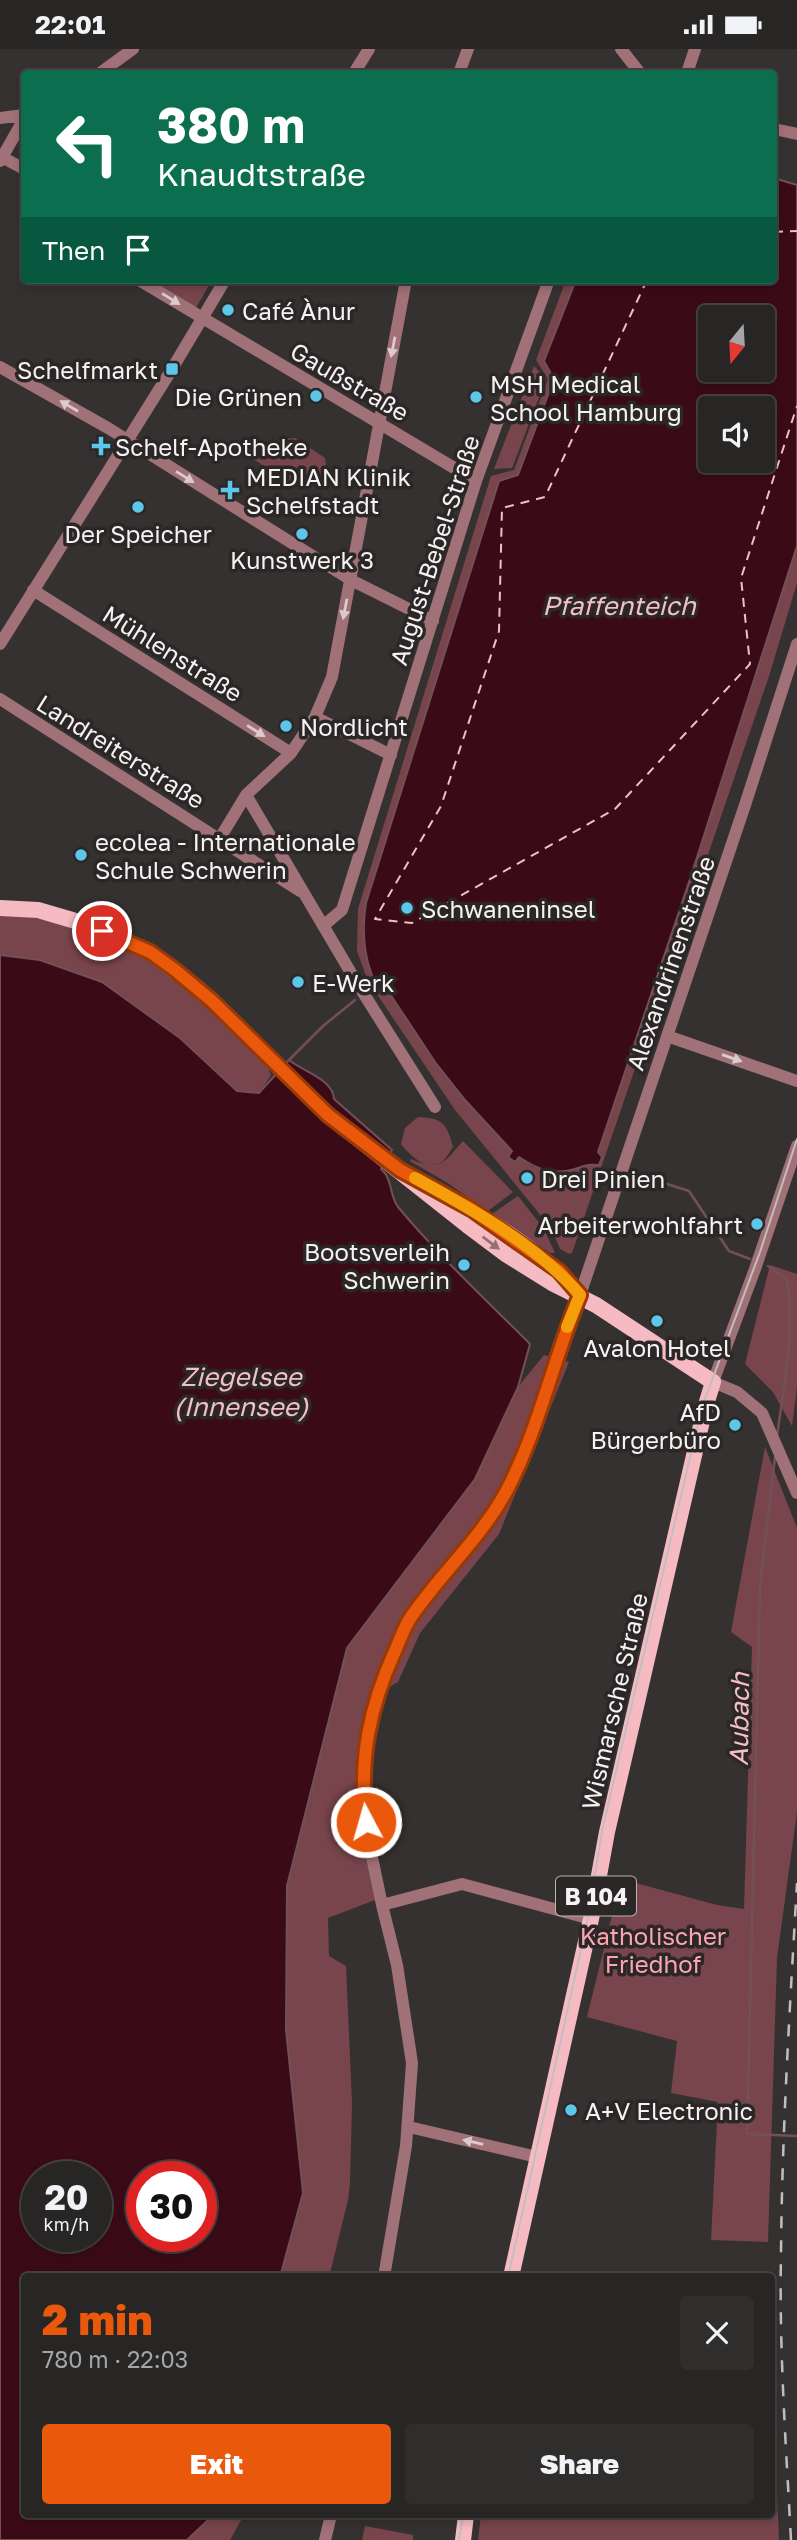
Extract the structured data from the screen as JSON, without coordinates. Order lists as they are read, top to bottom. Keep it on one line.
{"streets":{"main road":["Wismarsche Straße","B 104"],"street":["Gaußstraße","August-Bebel-Straße","Mühlenstraße","Landreiterstraße","Alexandrinenstraße"]},"crossings":[["Gaußstraße","August-Bebel-Straße"]],"one_way":["Mühlenstraße"],"water":["Pfaffenteich","Ziegelsee (Innensee)","Aubach"],"parks":["Katholischer Friedhof"],"places":{"other":["Café Ànur","Die Grünen","MSH Medical School Hamburg","Der Speicher","Kunstwerk 3","Nordlicht","ecolea - Internationale Schule Schwerin","Schwaneninsel","E-Werk","Drei Pinien","Arbeiterwohlfahrt","Bootsverleih Schwerin","Avalon Hotel","AfD Bürgerbüro","A+V Electronic"],"transit":["Schelfmarkt"],"health":["Schelf-Apotheke","MEDIAN Klinik Schelfstadt"]},"north":"bottom","page":{"status":"22:01","turn":["380 m","Knaudtstraße"],"then":"Then","speed":"20 km/h","limit":"30","heading":["2 min","780 m · 22:03"],"buttons":["Exit","Share"]}}
